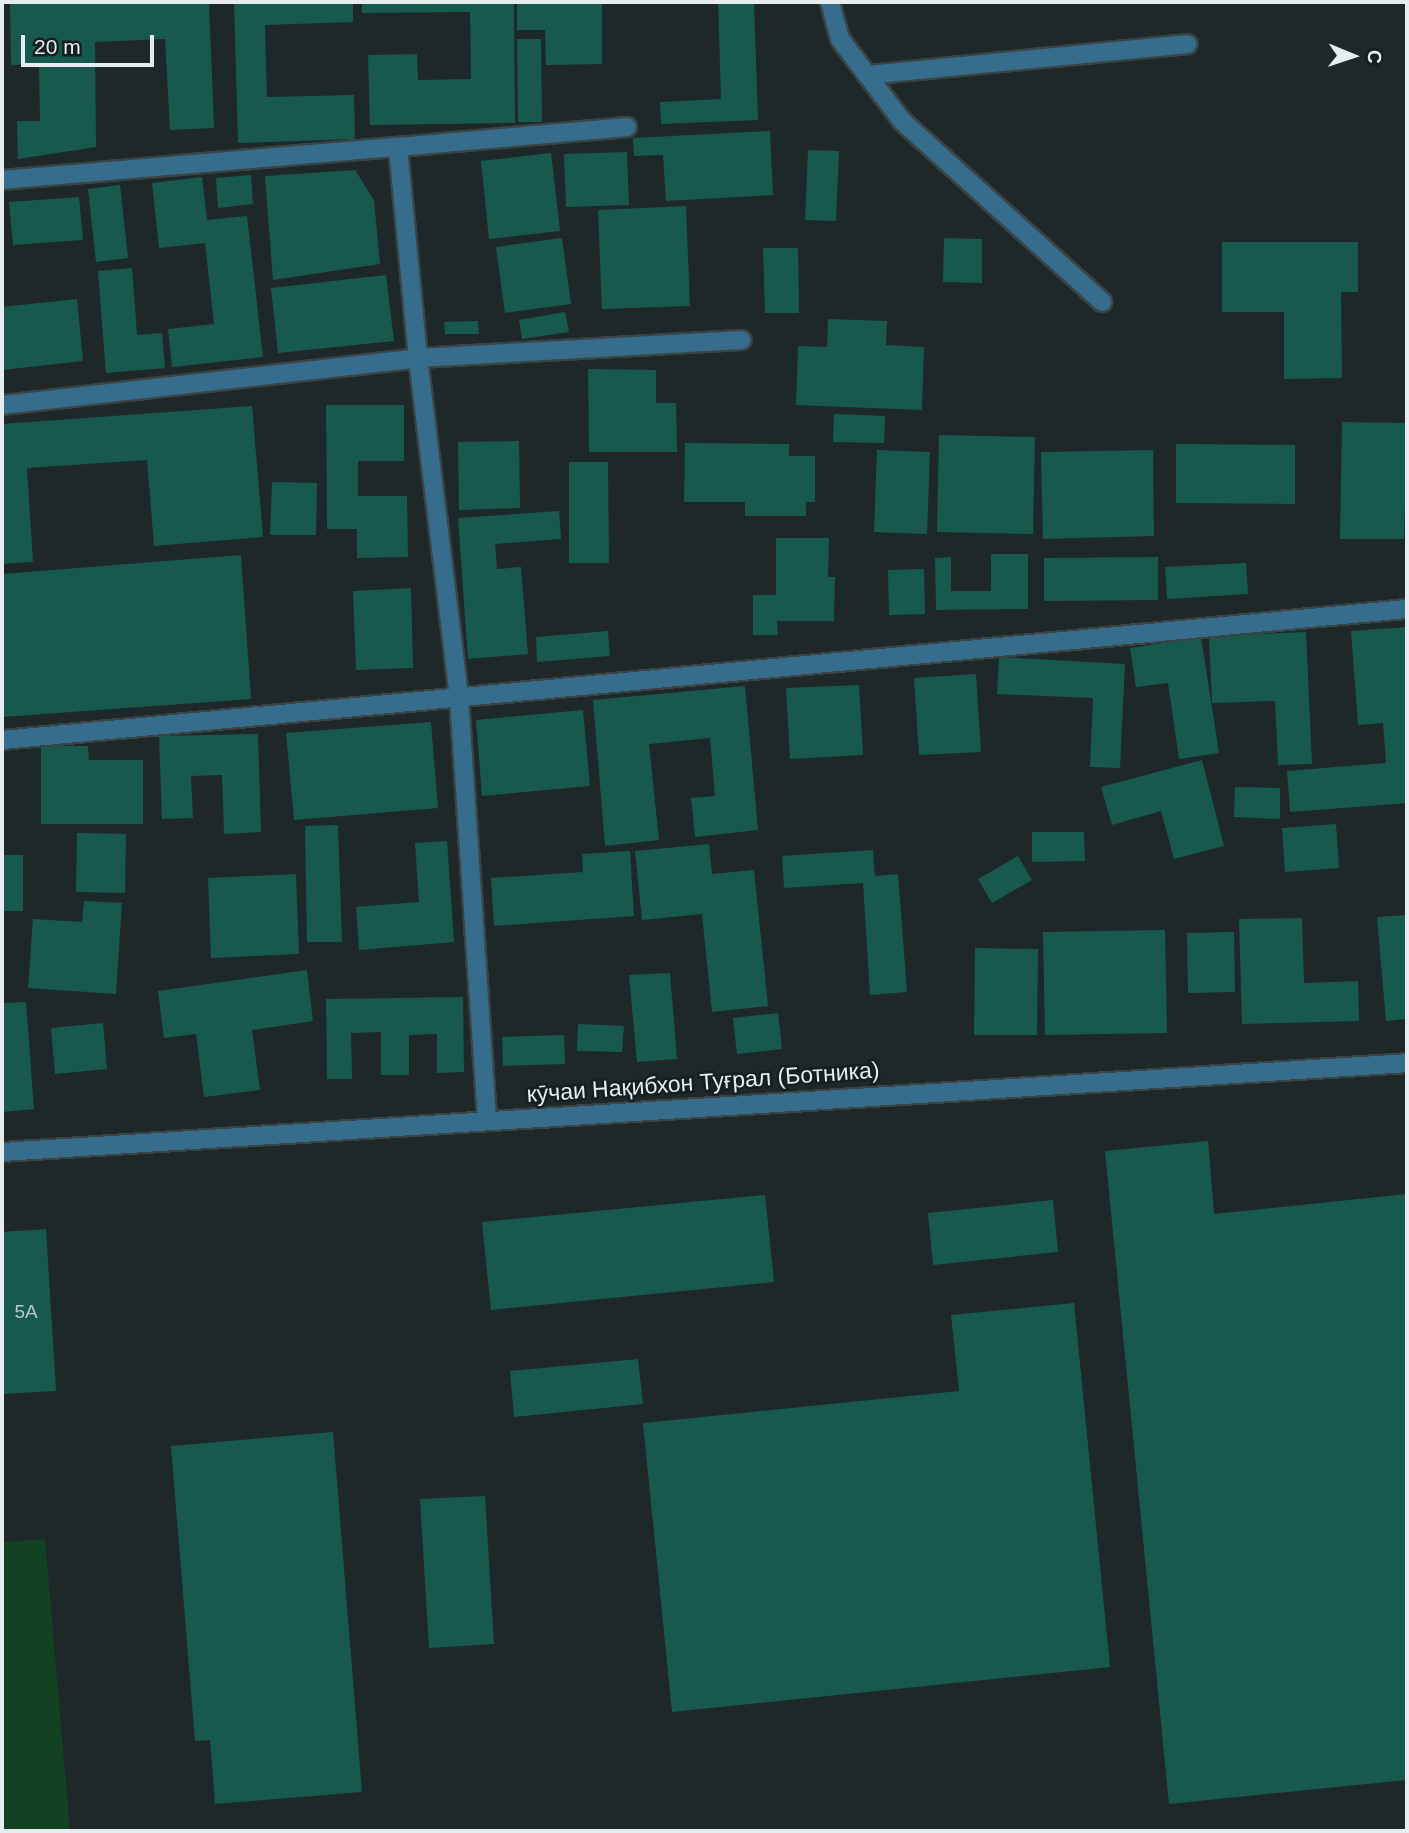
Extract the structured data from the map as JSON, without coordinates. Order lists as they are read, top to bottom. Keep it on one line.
{"streets":{"lane":["кӯчаи Нақибхон Туғрал (Ботника)"]},"house_numbers":["5А"],"scale_bar":"20 m","north":"right"}
